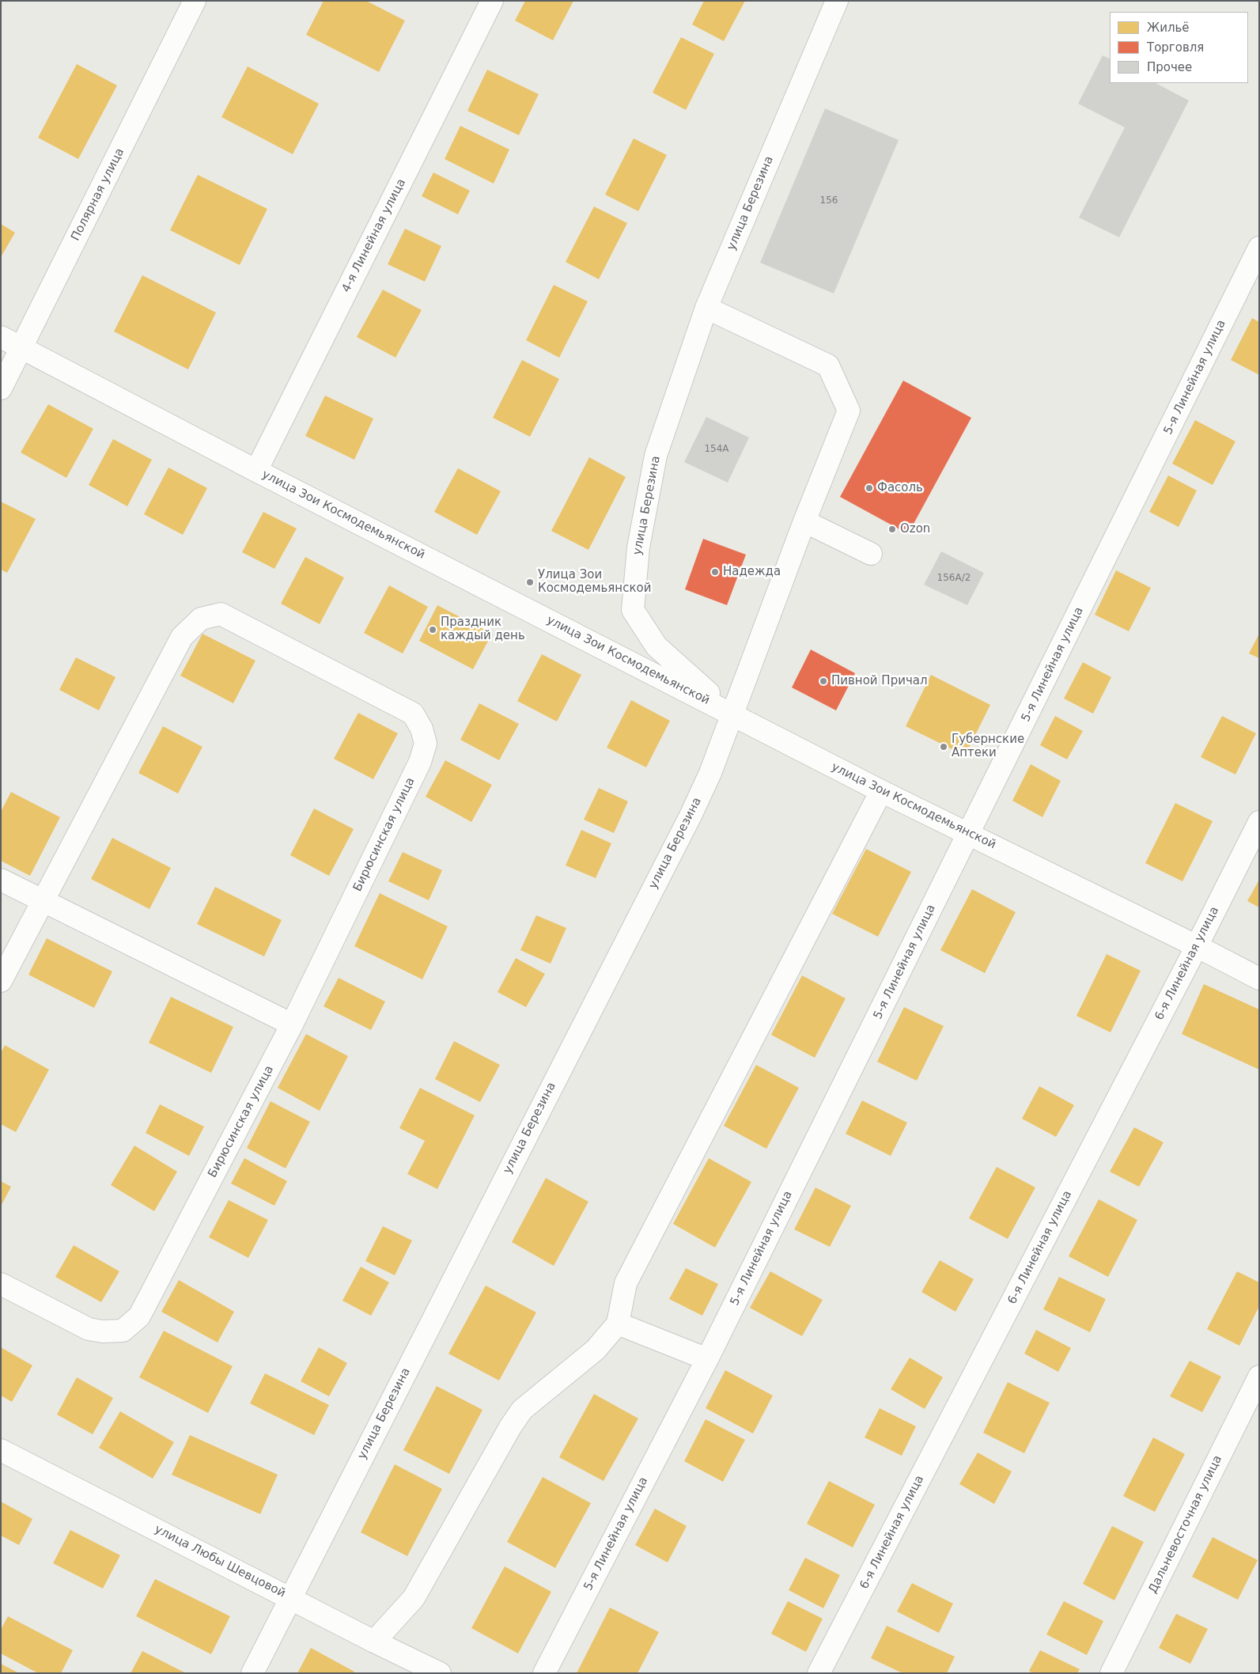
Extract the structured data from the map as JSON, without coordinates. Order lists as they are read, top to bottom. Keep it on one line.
{"streets":{"street":["Полярная улица","улица Березина","4-я Линейная улица","5-я Линейная улица","улица Зои Космодемьянской","Бирюсинская улица","6-я Линейная улица","Дальневосточная улица","улица Любы Шевцовой"]},"crossings":[["Полярная улица","улица Зои Космодемьянской"],["улица Березина","улица Зои Космодемьянской"],["улица Березина","улица Любы Шевцовой"],["4-я Линейная улица","улица Зои Космодемьянской"],["5-я Линейная улица","улица Зои Космодемьянской"],["улица Зои Космодемьянской","6-я Линейная улица"]],"places":["Фасоль","Ozon","Надежда","Улица Зои Космодемьянской","Праздник каждый день","Пивной Причал","Губернские Аптеки"],"house_numbers":["156","154А","156А/2"],"legend":["Жильё","Торговля","Прочее"]}
